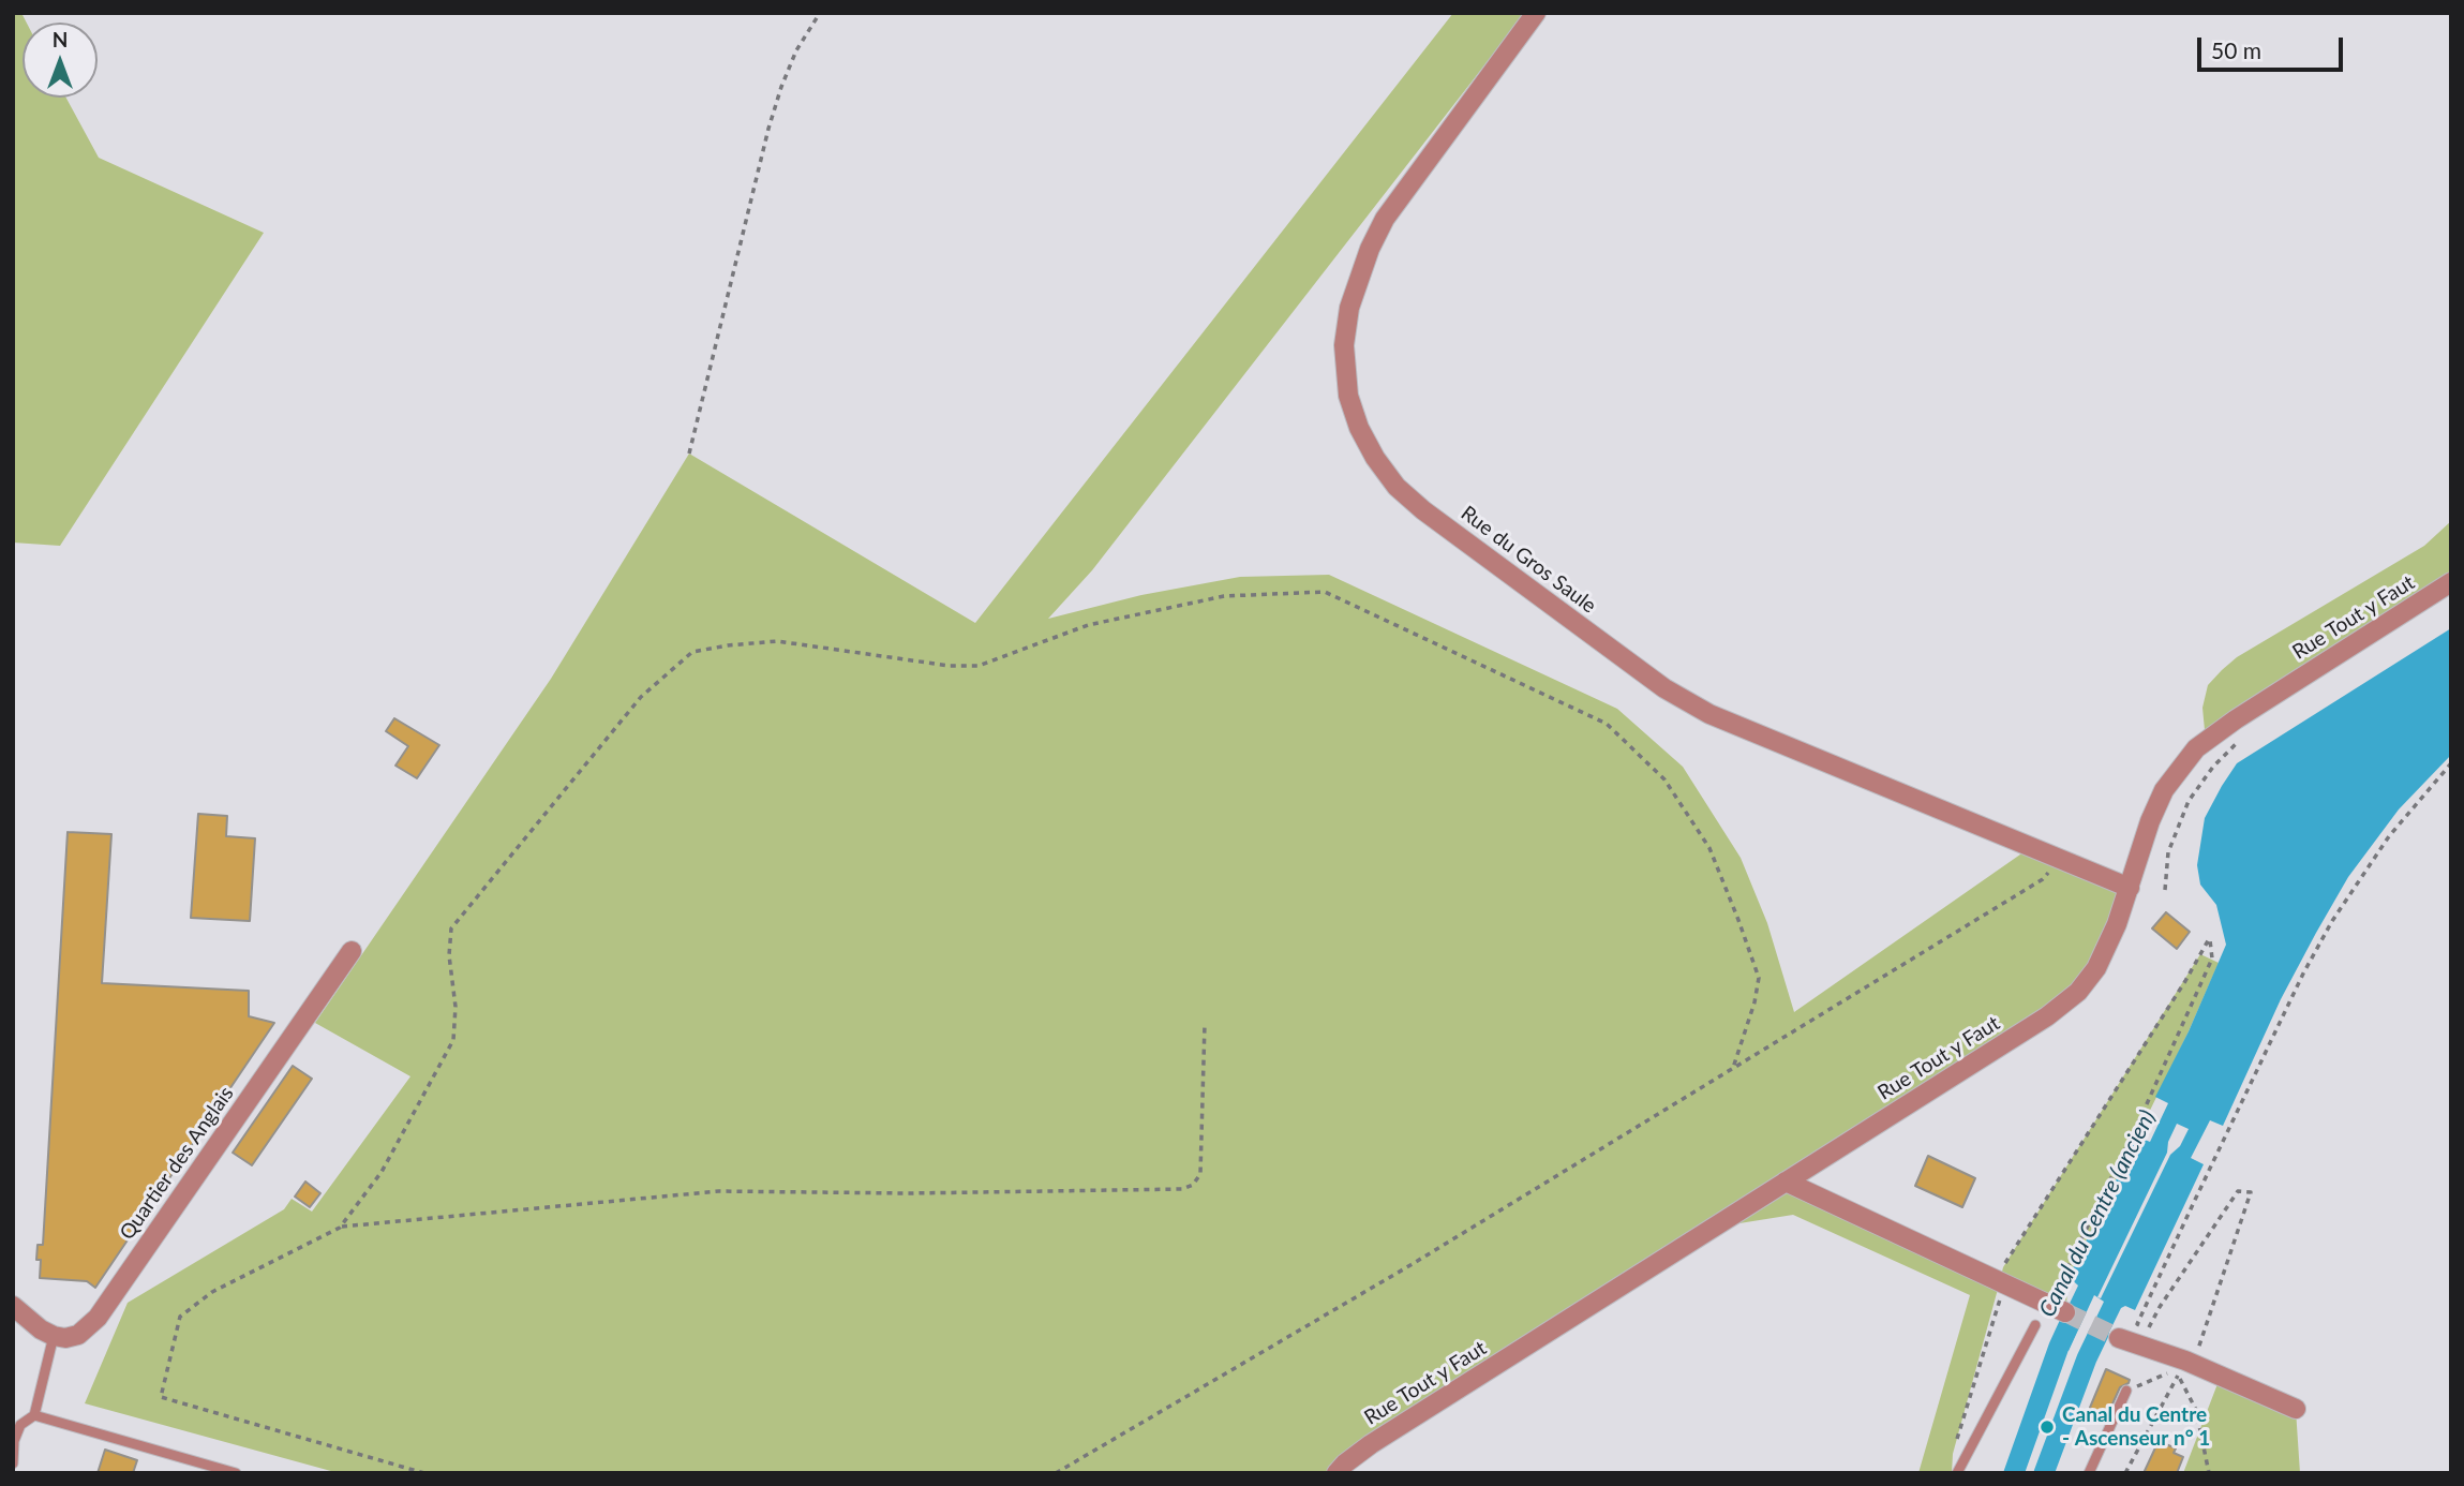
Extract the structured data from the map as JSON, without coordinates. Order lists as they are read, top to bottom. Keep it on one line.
{"streets":{"street":["Rue du Gros Saule","Rue Tout y Faut","Quartier des Anglais"]},"crossings":[["Rue du Gros Saule","Rue Tout y Faut"]],"water":["Canal du Centre (ancien)"],"places":["Canal du Centre - Ascenseur n° 1"],"scale_bar":"50 m","north":"top"}
